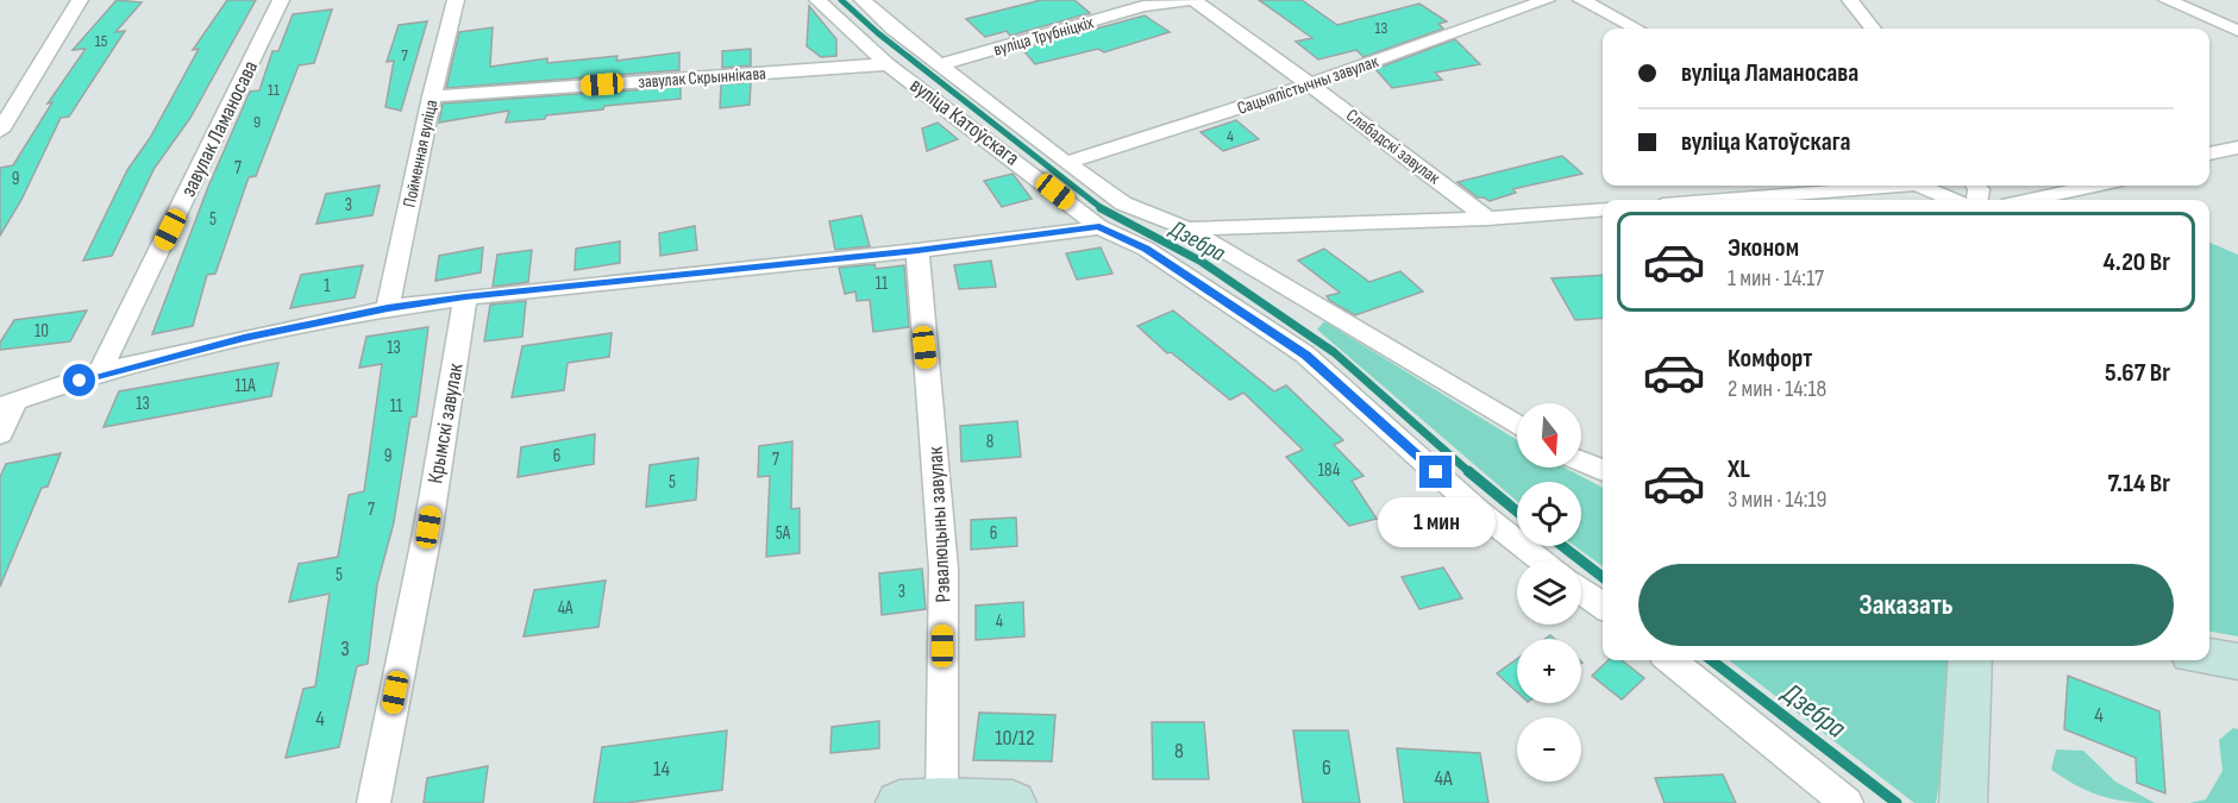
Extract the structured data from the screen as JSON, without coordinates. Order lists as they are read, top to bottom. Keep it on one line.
{"streets":{"street":["вуліца Трубніцкіх","завулак Скрыннікава","Сацыялістычны завулак","вуліца Катоўскага","завулак Ламаносава","Слабадскі завулак","Пойменная вуліца","Крымскі завулак","Рэвалюцыны завулак"]},"crossings":[["вуліца Трубніцкіх","вуліца Катоўскага"],["вуліца Трубніцкіх","Слабадскі завулак"],["завулак Скрыннікава","вуліца Катоўскага"],["завулак Скрыннікава","Пойменная вуліца"],["Сацыялістычны завулак","вуліца Катоўскага"],["Сацыялістычны завулак","Слабадскі завулак"]],"water":["Дзебра"],"house_numbers":["13","15","7","11","9","4","7","9","3","5","11","1","10","13","11А","13","11","8","9","6","7","184","5","7","5А","6","5","3","4А","4","3","4","4","10/12","8","6","14","4А"],"north":"bottom","page":{"banner":["вуліца Ламаносава","вуліца Катоўскага"],"list":[{"name":"Эконом","note":"1 мин · 14:17","value":"4.20 Br"},{"name":"Комфорт","note":"2 мин · 14:18","value":"5.67 Br"},{"name":"XL","note":"3 мин · 14:19","value":"7.14 Br"}],"map_buttons":["+","−"],"bubble":"1 мин","buttons":"Заказать"}}
